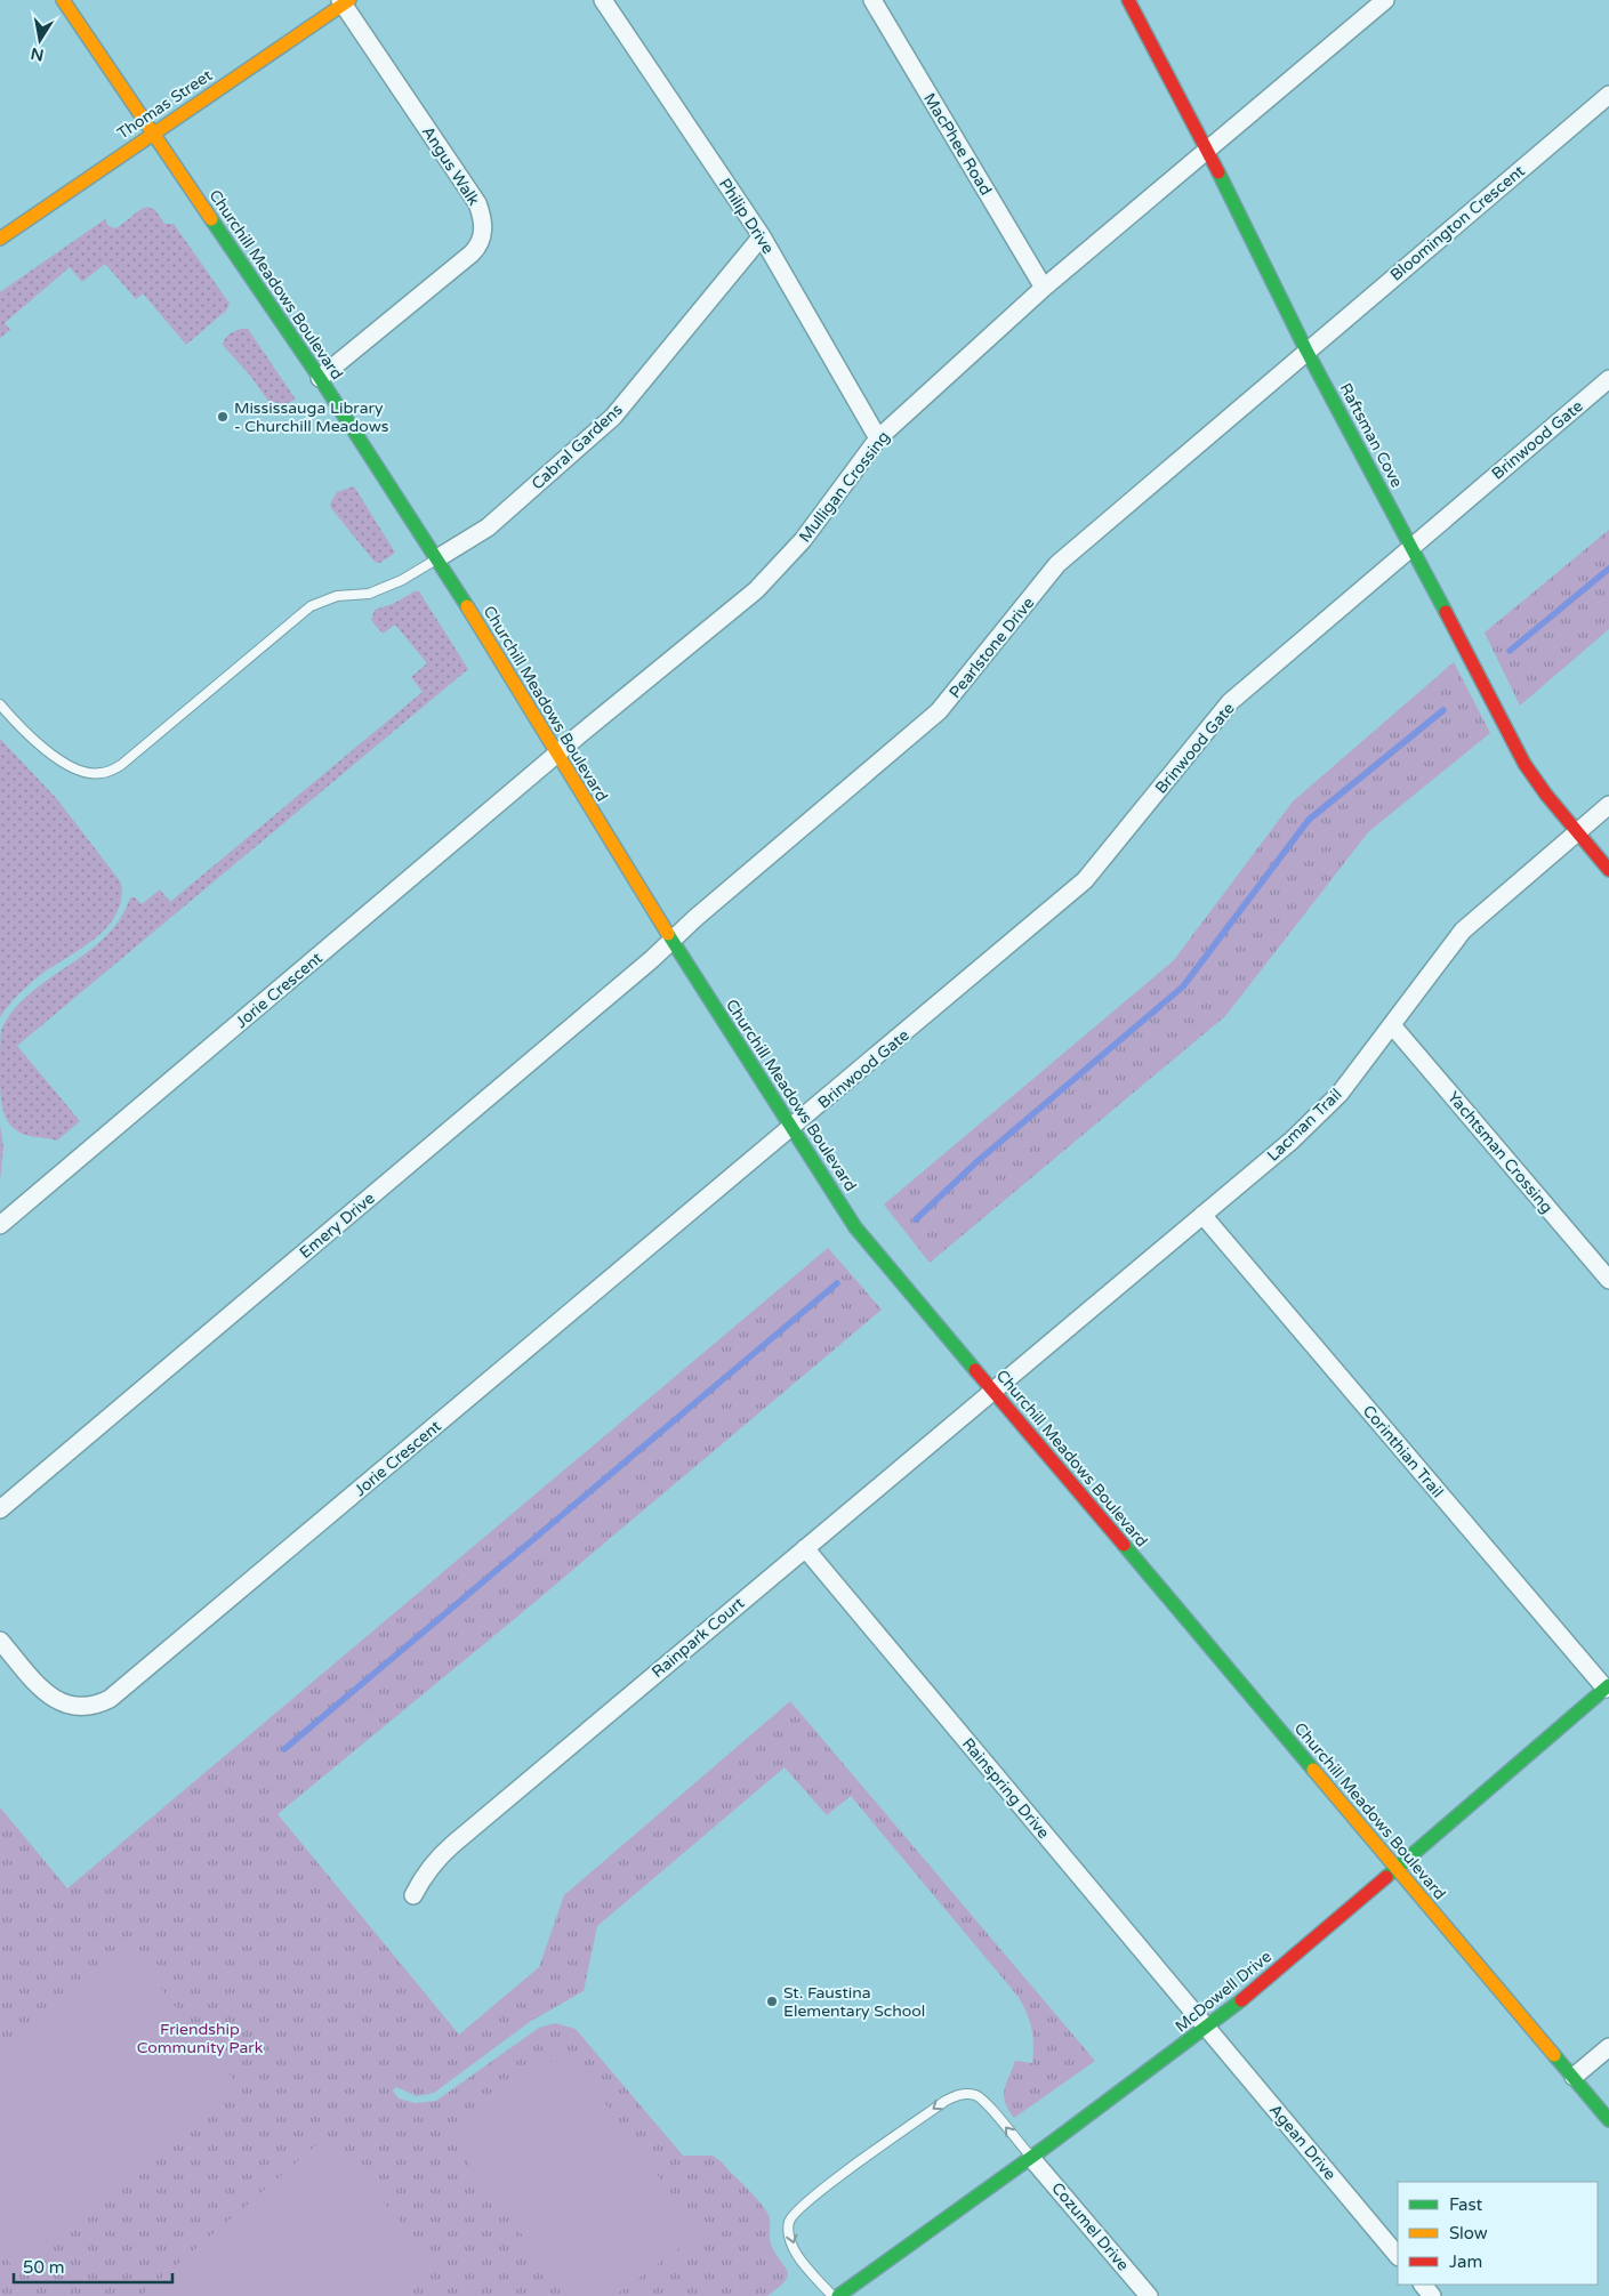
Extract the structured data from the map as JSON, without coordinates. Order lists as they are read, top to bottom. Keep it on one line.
{"streets":{"street":["Thomas Street","MacPhee Road","Angus Walk","Philip Drive","Bloomington Crescent","Churchill Meadows Boulevard","Raftsman Cove","Brinwood Gate","Cabral Gardens","Mulligan Crossing","Pearlstone Drive","Jorie Crescent","Lacman Trail","Yachtsman Crossing","Emery Drive","Corinthian Trail","Rainpark Court","Rainspring Drive","McDowell Drive","Agean Drive","Cozumel Drive"]},"crossings":[["Thomas Street","Angus Walk"],["Thomas Street","Churchill Meadows Boulevard"],["MacPhee Road","Mulligan Crossing"],["Angus Walk","Churchill Meadows Boulevard"],["Philip Drive","Cabral Gardens"],["Philip Drive","Mulligan Crossing"],["Bloomington Crescent","Raftsman Cove"],["Bloomington Crescent","Pearlstone Drive"],["Churchill Meadows Boulevard","Brinwood Gate"],["Churchill Meadows Boulevard","Cabral Gardens"],["Churchill Meadows Boulevard","Mulligan Crossing"],["Churchill Meadows Boulevard","Pearlstone Drive"],["Churchill Meadows Boulevard","Jorie Crescent"],["Churchill Meadows Boulevard","Lacman Trail"],["Churchill Meadows Boulevard","Emery Drive"],["Churchill Meadows Boulevard","Rainpark Court"],["Churchill Meadows Boulevard","McDowell Drive"],["Raftsman Cove","Brinwood Gate"],["Raftsman Cove","Mulligan Crossing"],["Raftsman Cove","Pearlstone Drive"],["Raftsman Cove","Lacman Trail"],["Brinwood Gate","Jorie Crescent"],["Mulligan Crossing","Jorie Crescent"],["Pearlstone Drive","Emery Drive"],["Lacman Trail","Yachtsman Crossing"],["Lacman Trail","Corinthian Trail"],["Lacman Trail","Rainpark Court"],["Corinthian Trail","McDowell Drive"],["Rainpark Court","Rainspring Drive"],["Rainspring Drive","McDowell Drive"],["Rainspring Drive","Agean Drive"],["McDowell Drive","Agean Drive"],["McDowell Drive","Cozumel Drive"]],"parks":["Friendship Community Park"],"places":["Mississauga Library - Churchill Meadows","St. Faustina Elementary School"],"legend":["Fast","Slow","Jam"],"scale_bar":"50 m","north":"bottom"}
